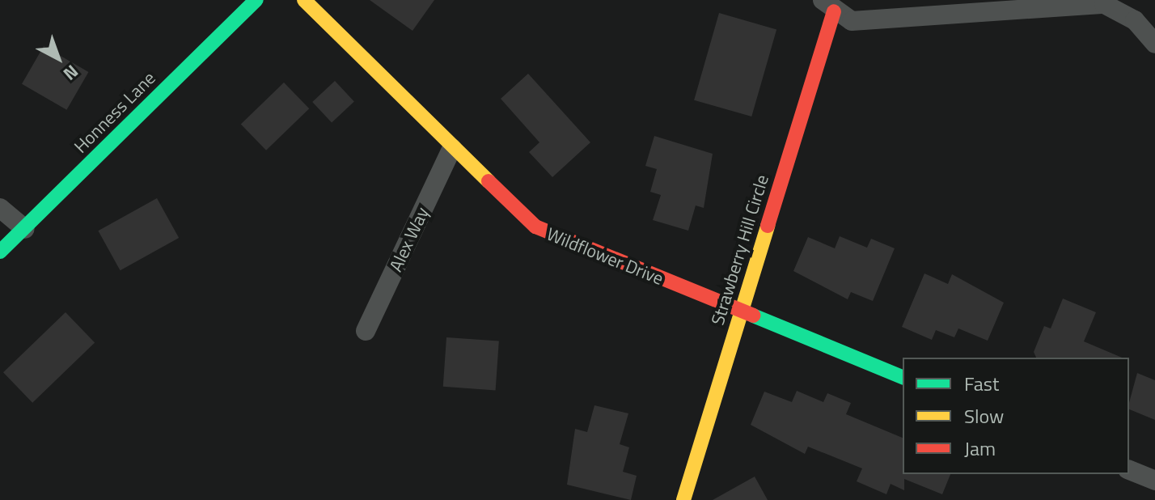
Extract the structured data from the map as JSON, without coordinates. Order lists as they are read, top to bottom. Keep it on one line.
{"streets":{"street":["Honness Lane","Alex Way","Strawberry Hill Circle","Wildflower Drive"]},"crossings":[["Alex Way","Wildflower Drive"],["Strawberry Hill Circle","Wildflower Drive"]],"legend":["Fast","Slow","Jam"],"north":"bottom right"}
